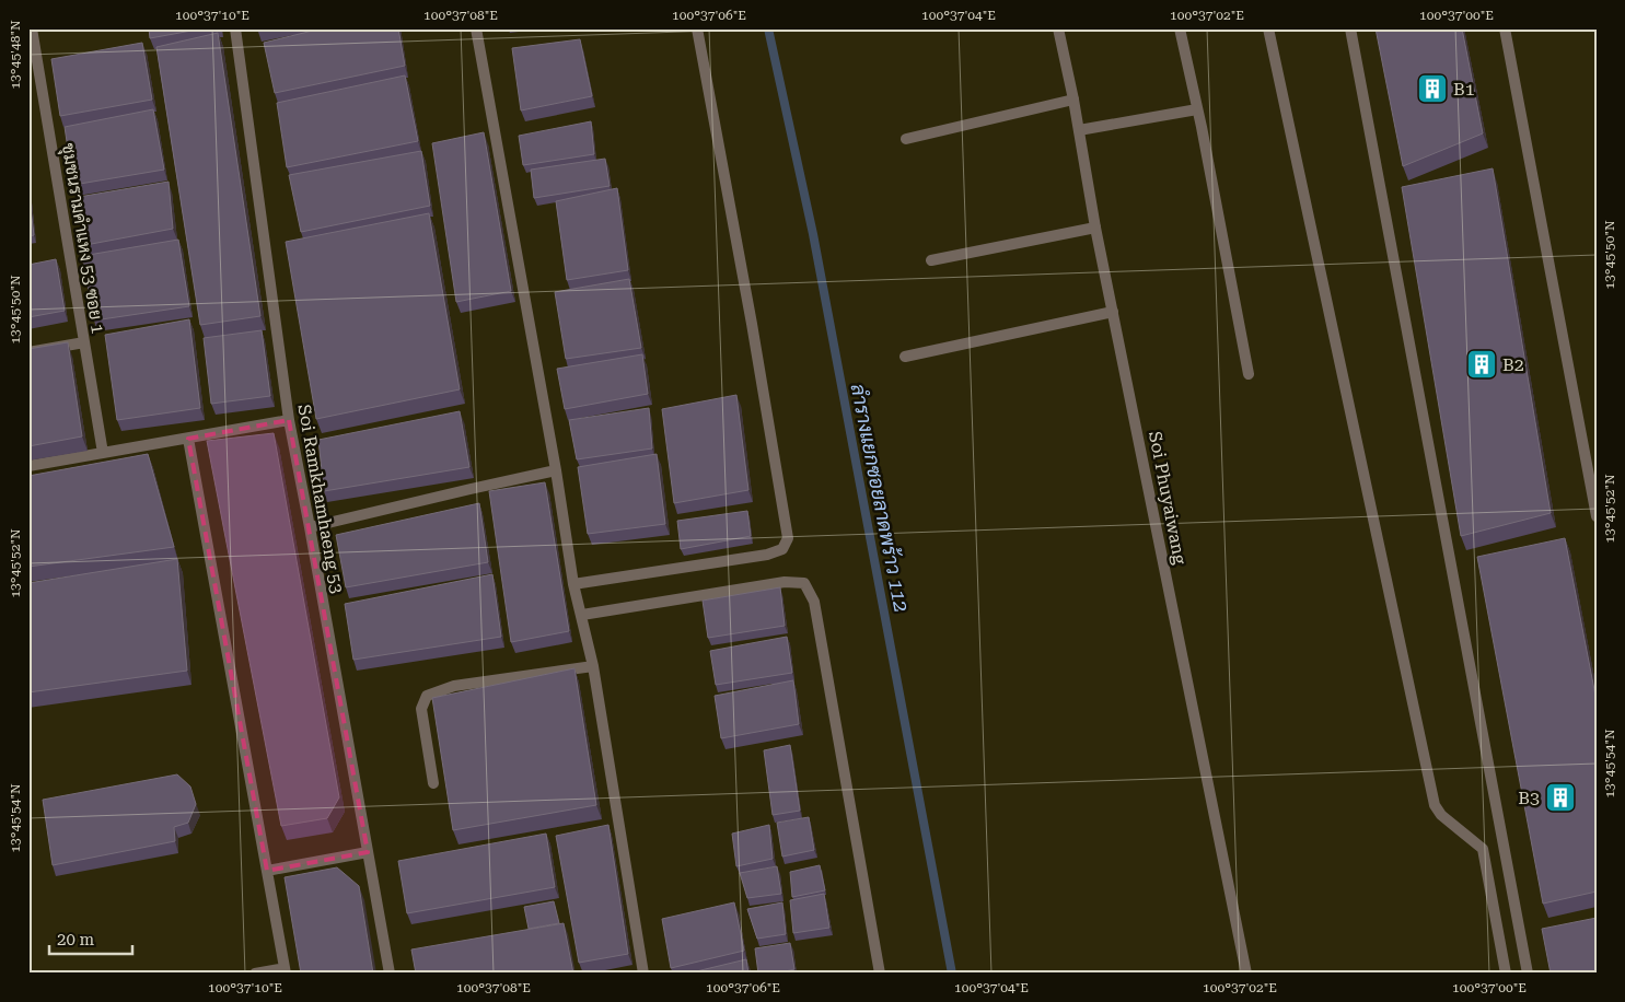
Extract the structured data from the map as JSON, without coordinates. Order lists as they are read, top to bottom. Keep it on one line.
{"streets":{"street":["ชุมชนรามคำแหง 53 ซอย 1","Soi Phuyaiwang","Soi Ramkhamhaeng 53"]},"water":["ลำรางแยกซอยลาดพร้าว 112"],"places":{"building":["B1","B2","B3"]},"scale_bar":"20 m","coordinates":["100°37'10\"E","100°37'08\"E","100°37'06\"E","100°37'04\"E","100°37'02\"E","100°37'00\"E","13°45'48\"N","13°45'50\"N","13°45'52\"N","13°45'54\"N"]}
